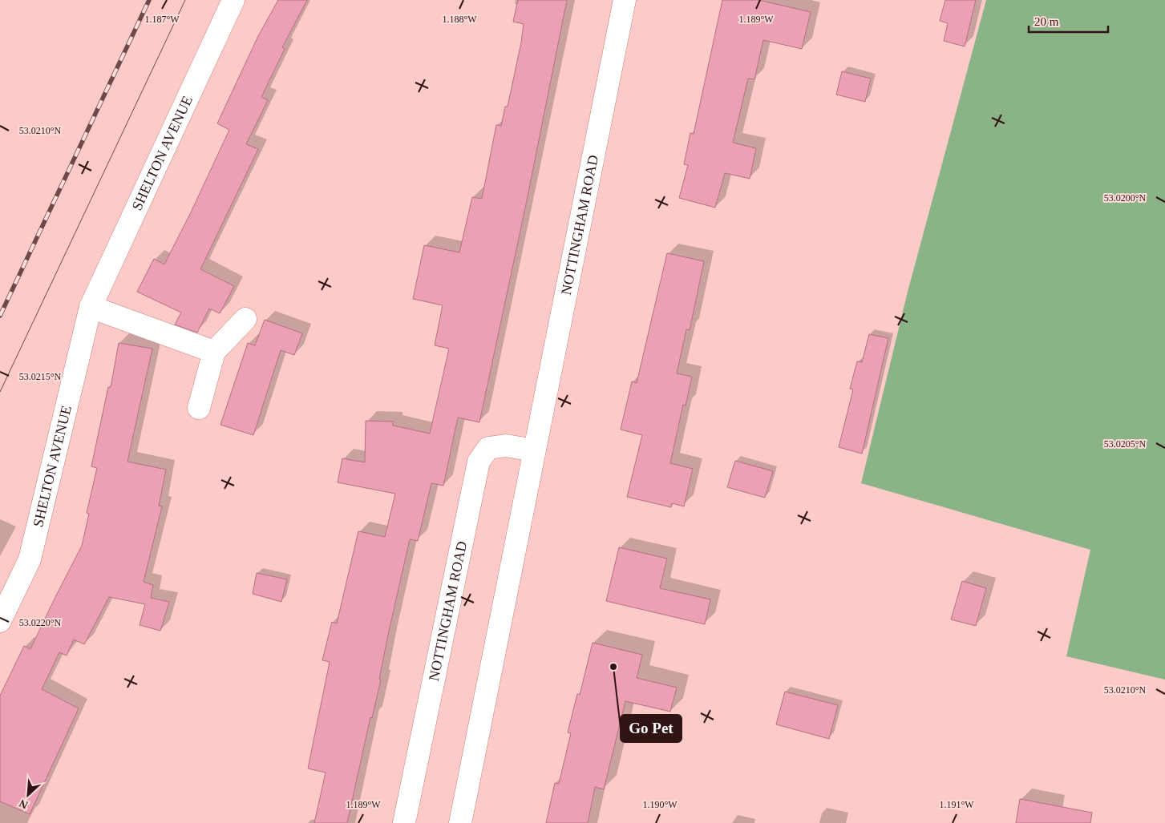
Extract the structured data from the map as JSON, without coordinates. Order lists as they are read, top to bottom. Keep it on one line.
{"streets":{"street":["SHELTON AVENUE","NOTTINGHAM ROAD"]},"places":["Go Pet"],"scale_bar":"20 m","north":"bottom left","coordinates":["1.187°W","1.188°W","1.189°W","53.0210°N","53.0200°N","53.0215°N","53.0205°N","53.0220°N","1.190°W","1.191°W"]}
